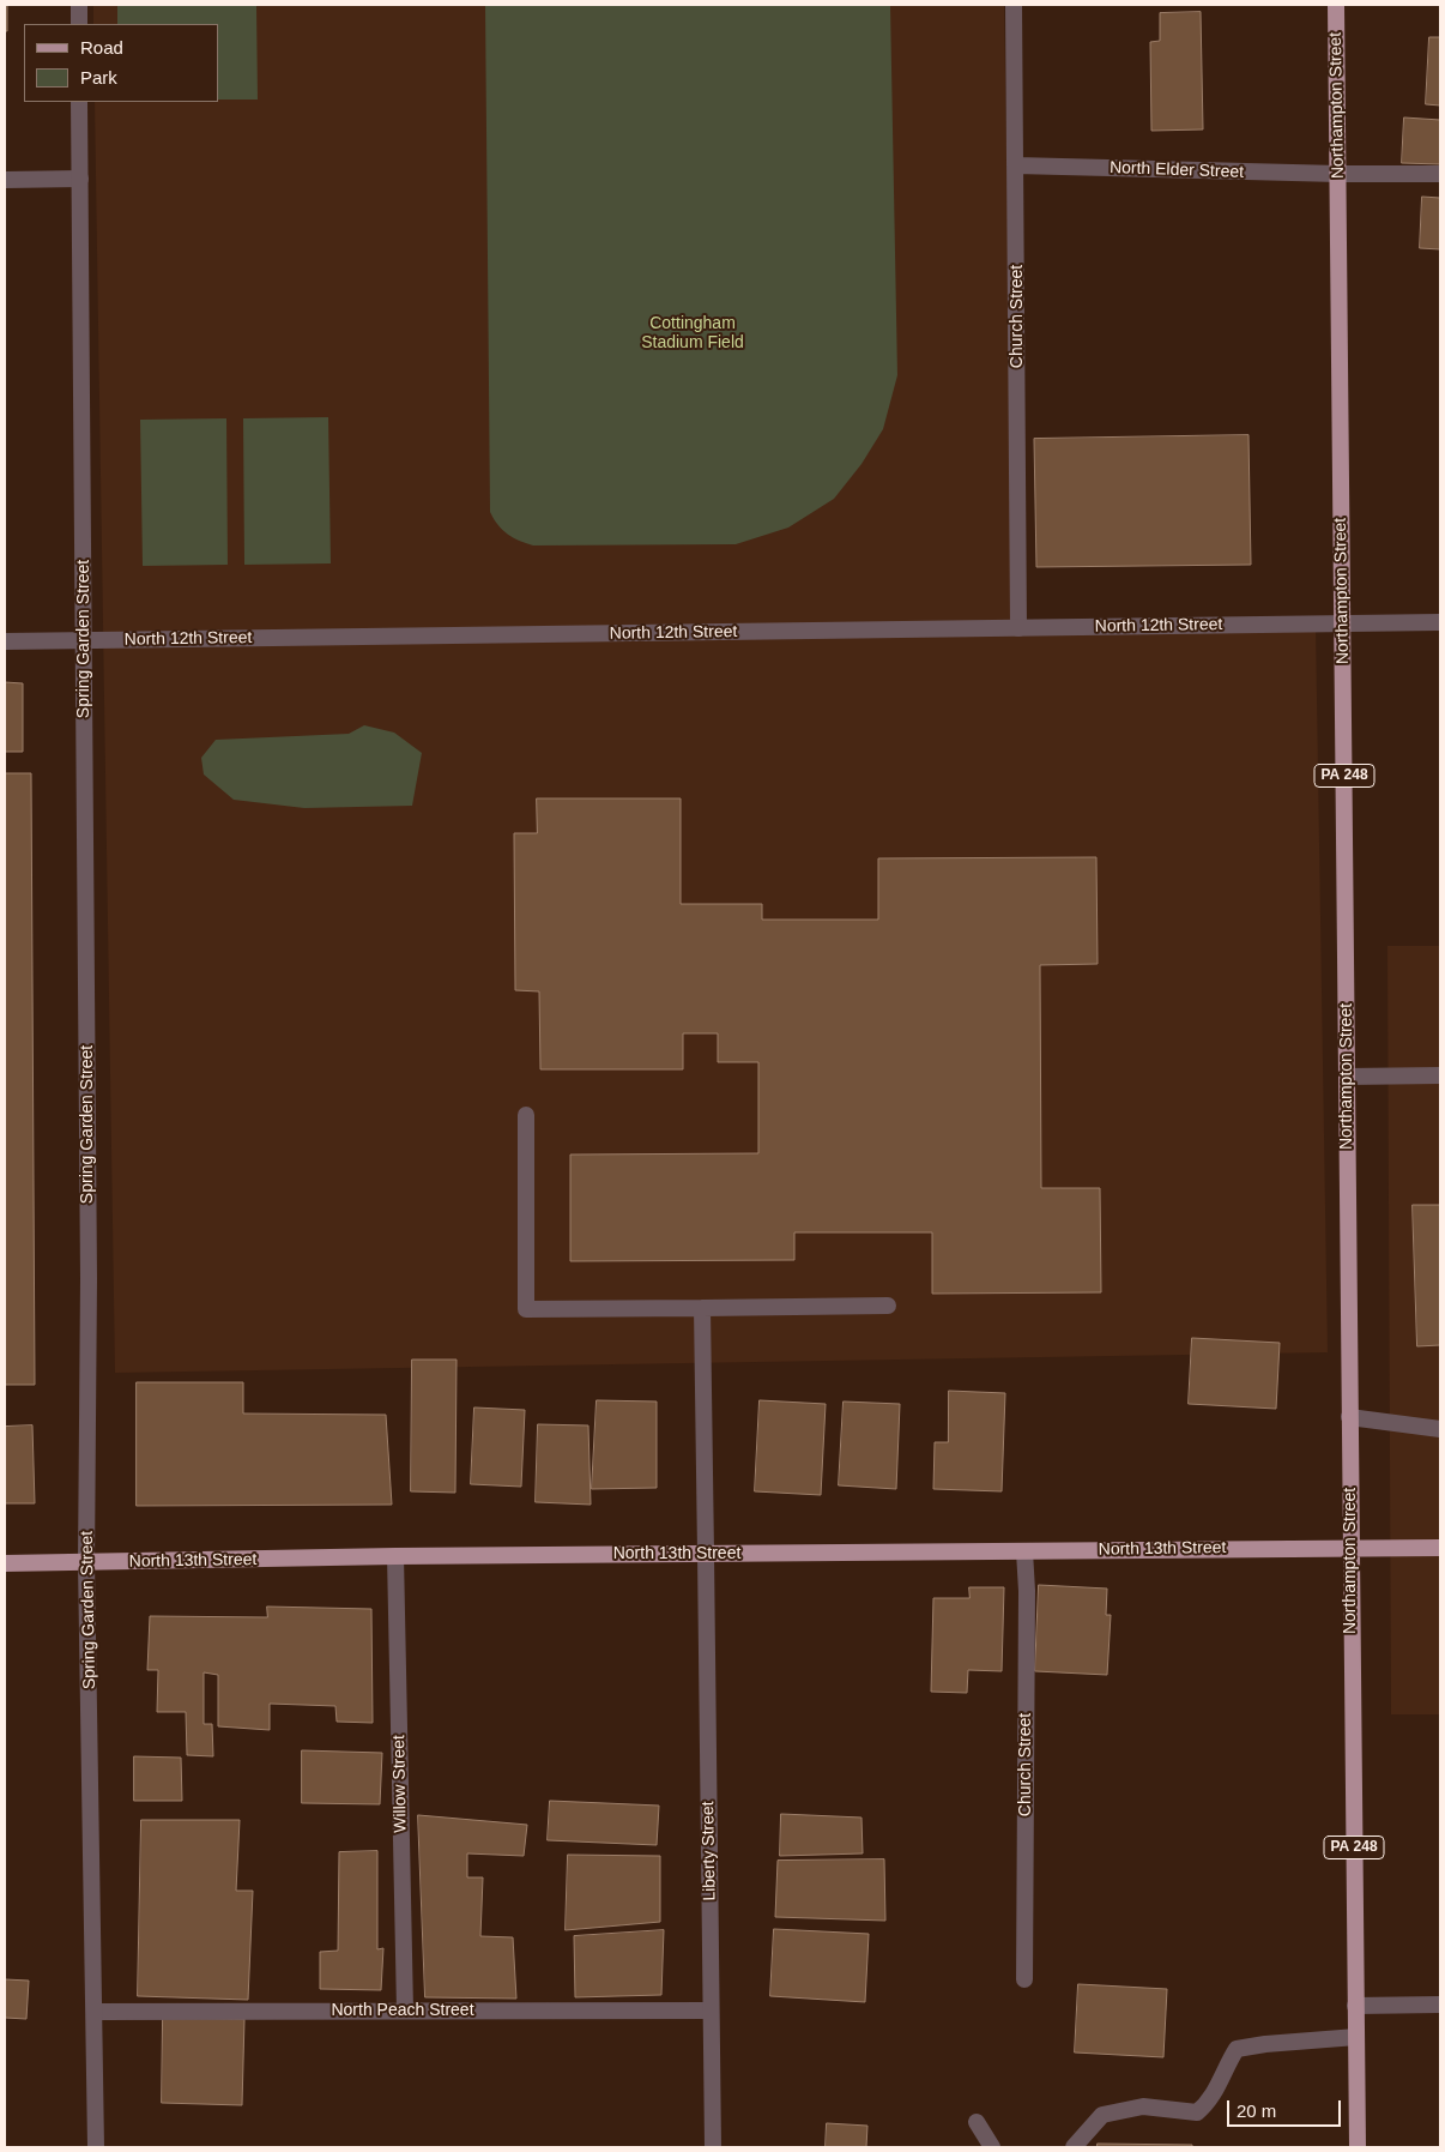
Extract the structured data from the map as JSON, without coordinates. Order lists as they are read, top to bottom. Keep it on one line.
{"streets":{"main road":["Northampton Street","PA 248","North 13th Street"],"street":["North Elder Street","Church Street","North 12th Street","Spring Garden Street","Willow Street","Liberty Street","North Peach Street"]},"crossings":[["Northampton Street","North Elder Street"],["Northampton Street","North 12th Street"],["Northampton Street","North 13th Street"],["North Elder Street","Church Street"],["Church Street","North 12th Street"],["Church Street","North 13th Street"],["North 12th Street","Spring Garden Street"],["Spring Garden Street","North 13th Street"],["Spring Garden Street","North Peach Street"],["North 13th Street","Willow Street"],["North 13th Street","Liberty Street"],["Willow Street","North Peach Street"],["Liberty Street","North Peach Street"]],"parks":["Cottingham Stadium Field"],"legend":["Road","Park"],"scale_bar":"20 m"}
